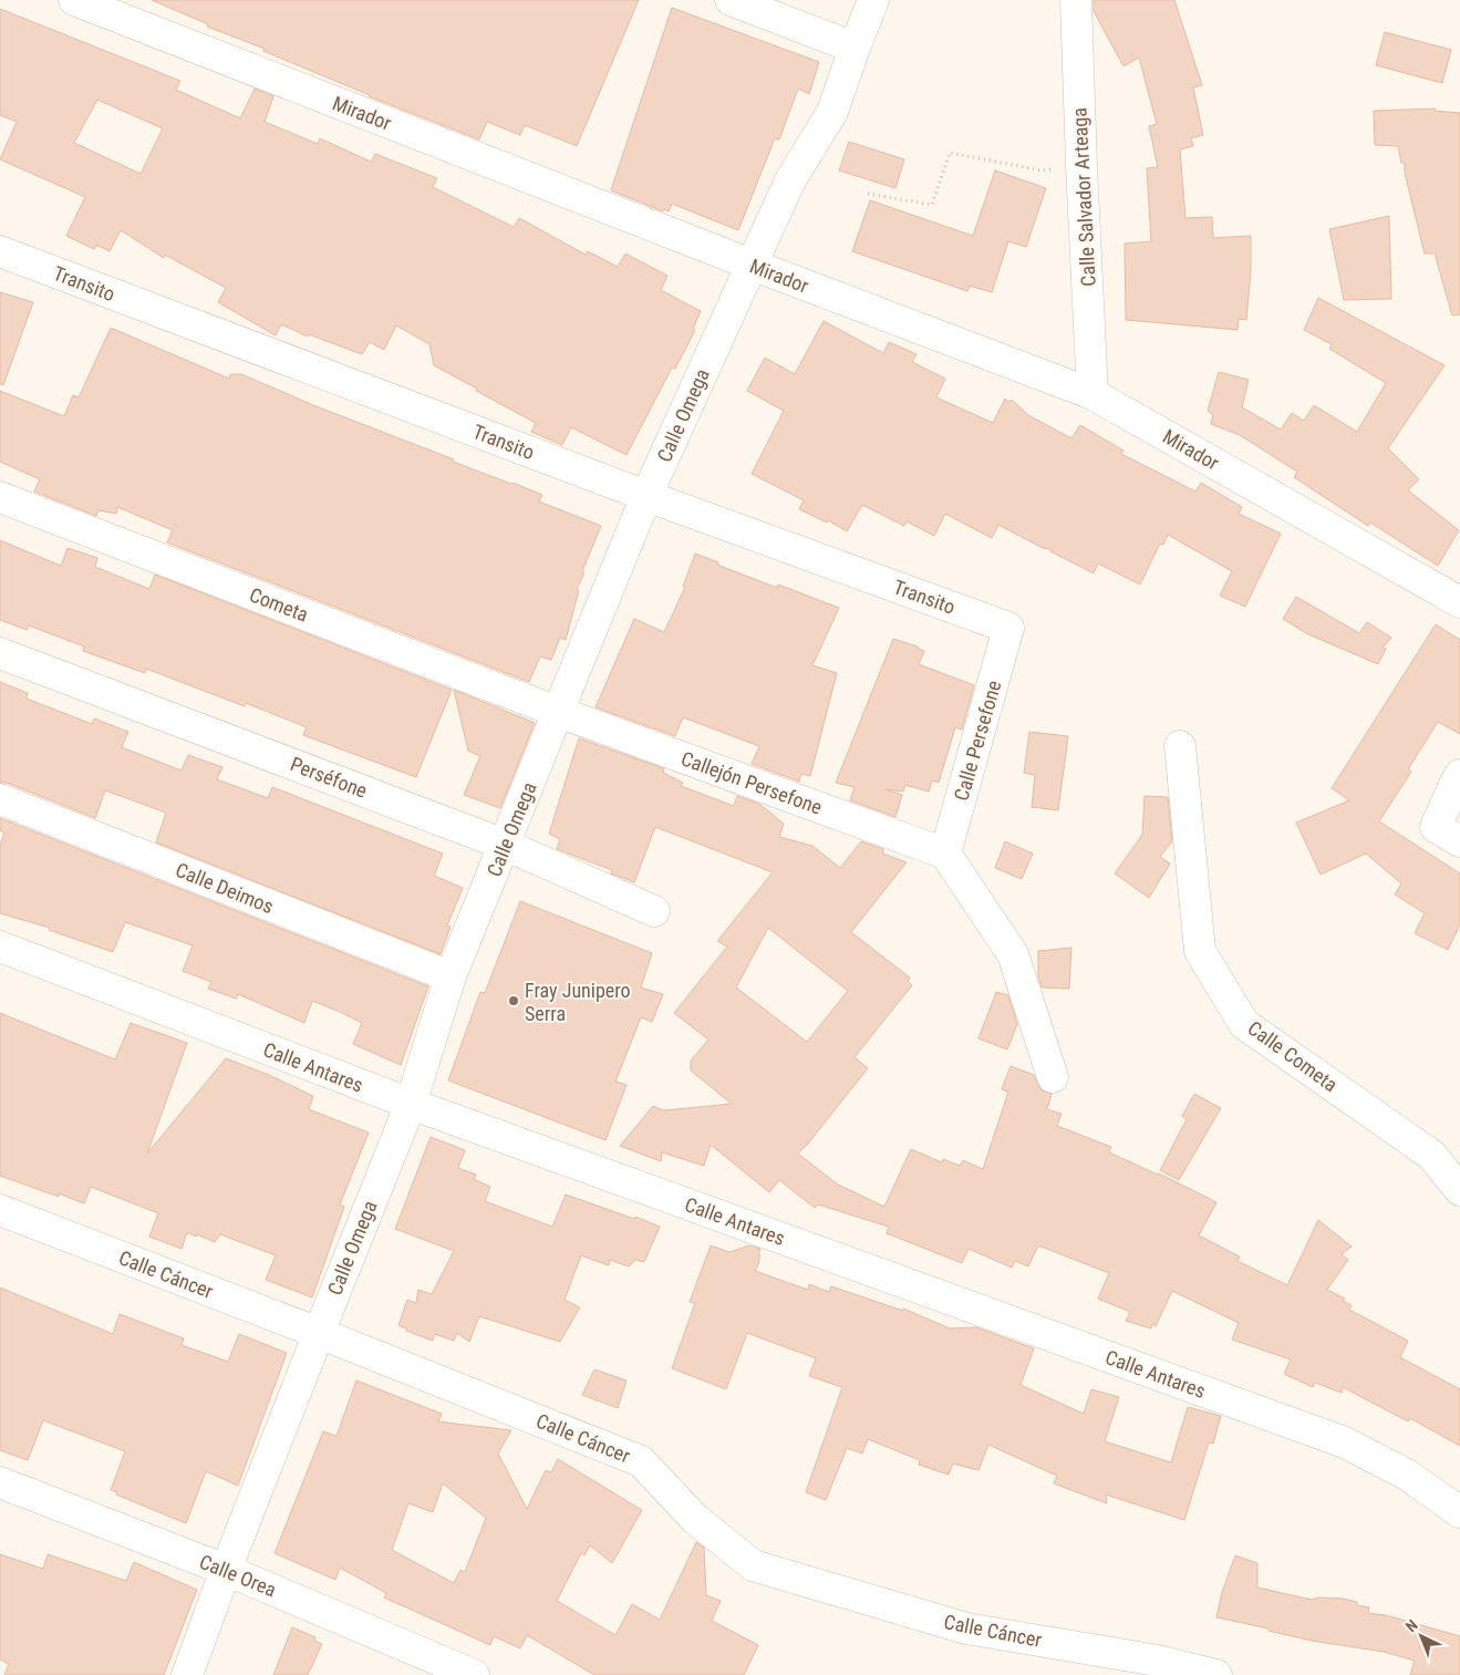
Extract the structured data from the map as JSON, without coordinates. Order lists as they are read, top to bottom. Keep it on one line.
{"streets":{"street":["Mirador","Calle Salvador Arteaga","Transito","Calle Omega","Cometa","Calle Persefone","Perséfone","Callejón Persefone","Calle Deimos","Calle Cometa","Calle Antares","Calle Cáncer","Calle Orea"]},"crossings":[["Mirador","Calle Salvador Arteaga"],["Mirador","Calle Omega"],["Transito","Calle Omega"],["Transito","Calle Persefone"],["Calle Omega","Cometa"],["Calle Omega","Perséfone"],["Calle Omega","Callejón Persefone"],["Calle Omega","Calle Deimos"],["Calle Omega","Calle Antares"],["Calle Omega","Calle Cáncer"],["Calle Omega","Calle Orea"],["Cometa","Callejón Persefone"],["Calle Persefone","Callejón Persefone"]],"places":["Fray Junipero Serra"],"north":"top left"}
